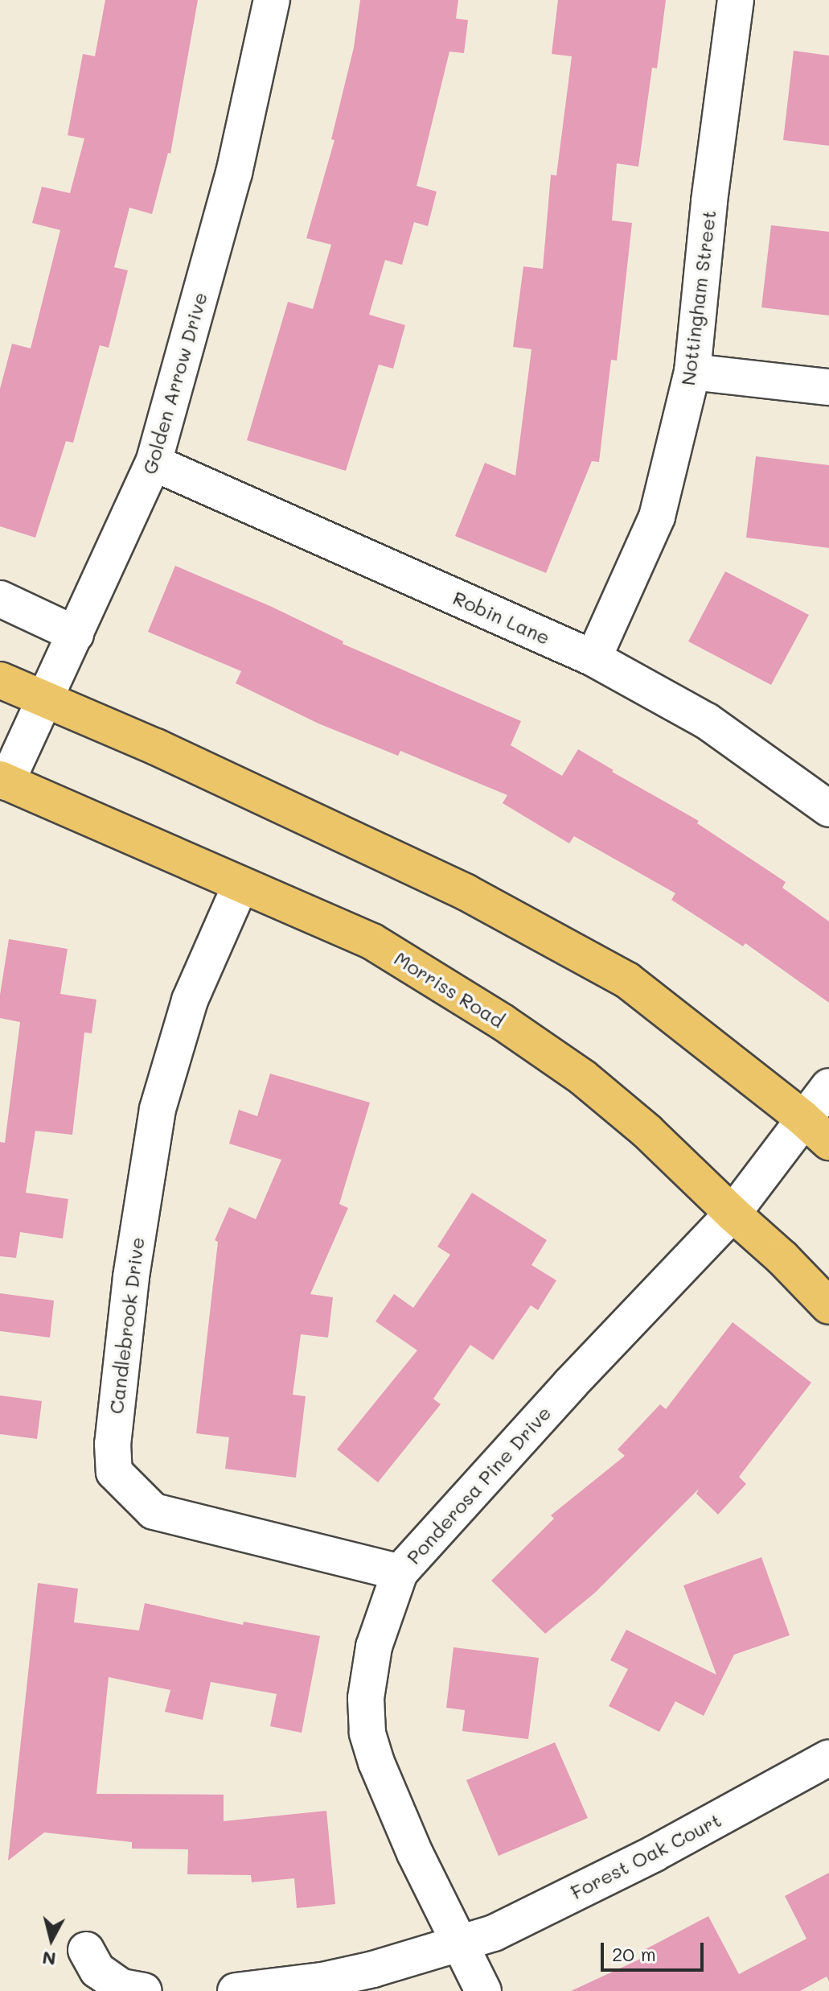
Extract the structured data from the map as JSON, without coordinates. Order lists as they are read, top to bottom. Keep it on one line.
{"streets":{"main road":["Morriss Road"],"street":["Nottingham Street","Golden Arrow Drive","Robin Lane","Candlebrook Drive","Ponderosa Pine Drive","Forest Oak Court"]},"crossings":[["Nottingham Street","Robin Lane"],["Golden Arrow Drive","Robin Lane"],["Golden Arrow Drive","Morriss Road"],["Morriss Road","Candlebrook Drive"],["Morriss Road","Ponderosa Pine Drive"],["Candlebrook Drive","Ponderosa Pine Drive"],["Ponderosa Pine Drive","Forest Oak Court"]],"scale_bar":"20 m","north":"bottom"}
